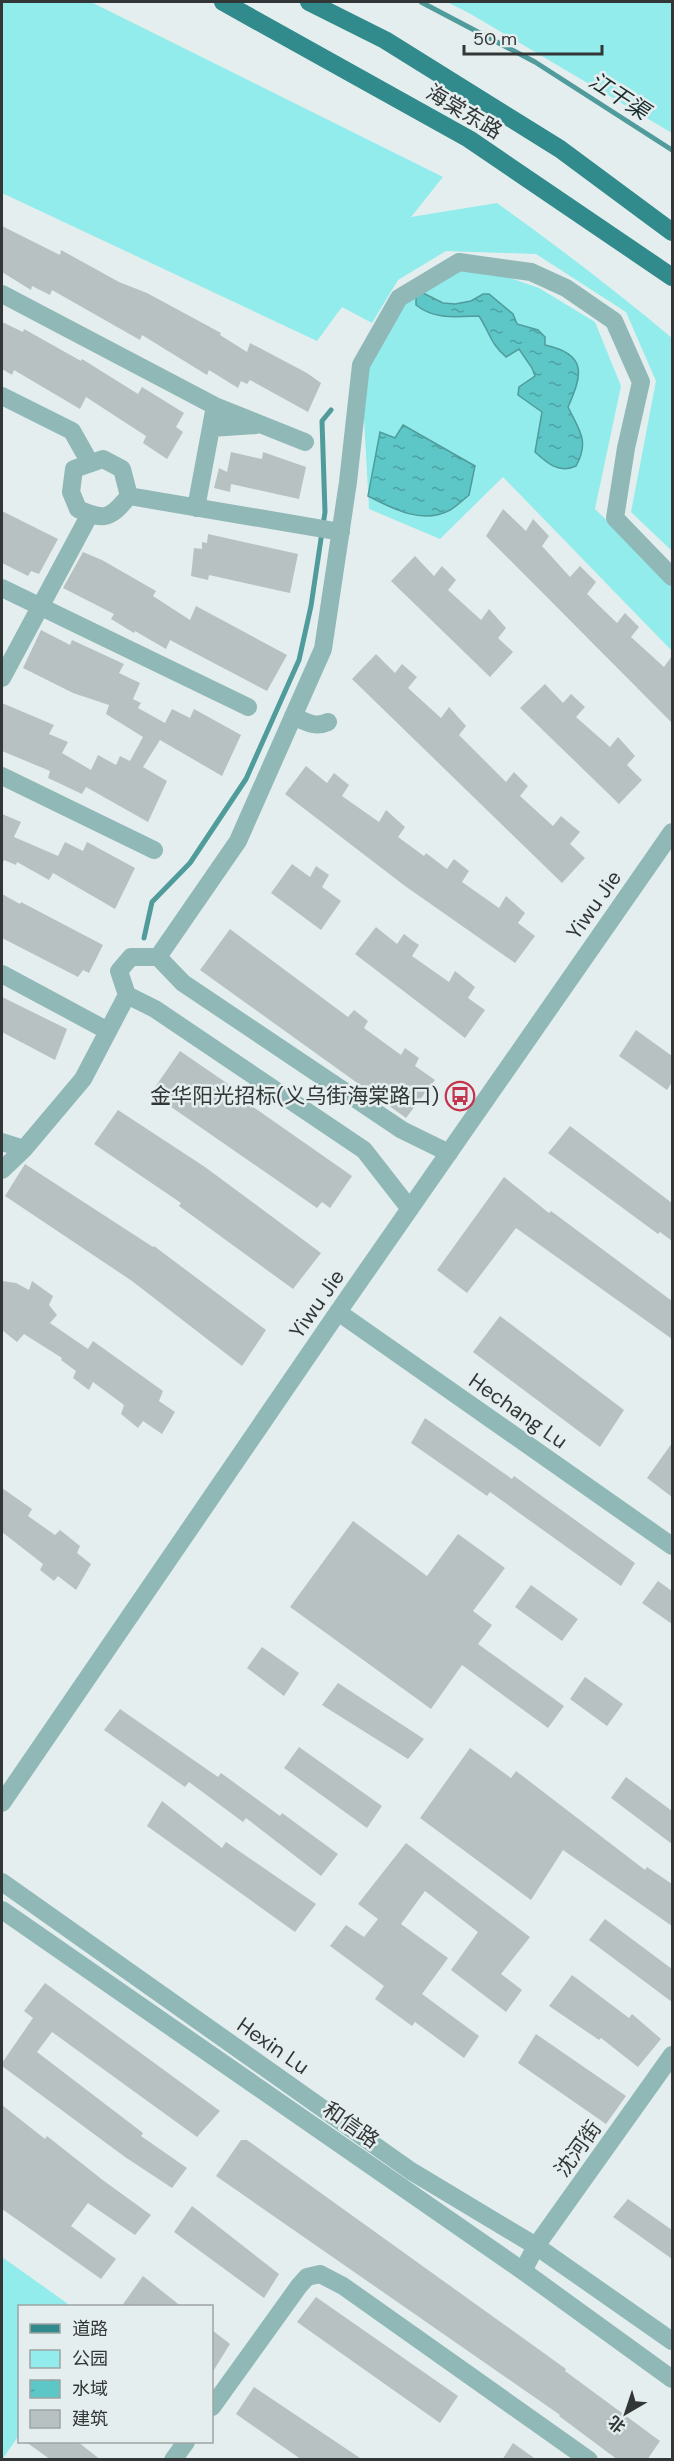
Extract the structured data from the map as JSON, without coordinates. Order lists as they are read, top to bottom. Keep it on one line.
{"streets":{"main road":["海棠东路"],"street":["Yiwu Jie","Hechang Lu","Hexin Lu","和信路","沈河街"]},"crossings":[["Yiwu Jie","Hechang Lu"],["Hexin Lu","沈河街"],["和信路","沈河街"]],"water":["江干渠"],"places":{"bus stop":["金华阳光招标(义乌街海棠路口)"]},"legend":["道路","公园","水域","建筑"],"scale_bar":"50 m","north":"bottom left"}
